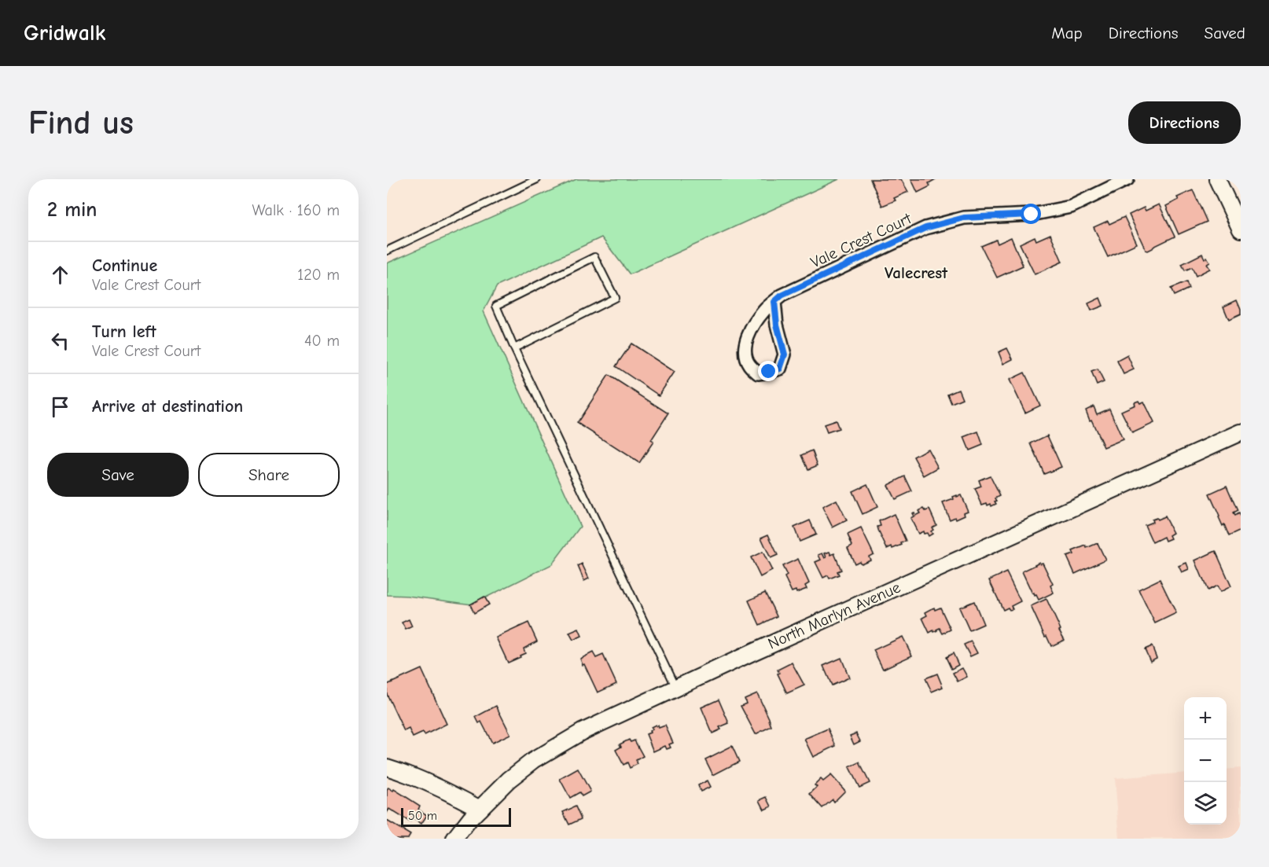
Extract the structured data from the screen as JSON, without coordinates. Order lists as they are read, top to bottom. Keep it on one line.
{"streets":{"street":["Vale Crest Court","North Marlyn Avenue"]},"districts":["Valecrest"],"scale_bar":"50 m","page":{"header":"Gridwalk","nav":["Map","Directions","Saved"],"buttons":["Directions",["Save","Share"]],"title":"Find us","heading":["2 min","Walk · 160 m"],"list":[["Continue","Vale Crest Court","120 m"],["Turn left","Vale Crest Court","40 m"],"Arrive at destination"],"map_buttons":["+","−"],"scale":"50 m"}}
